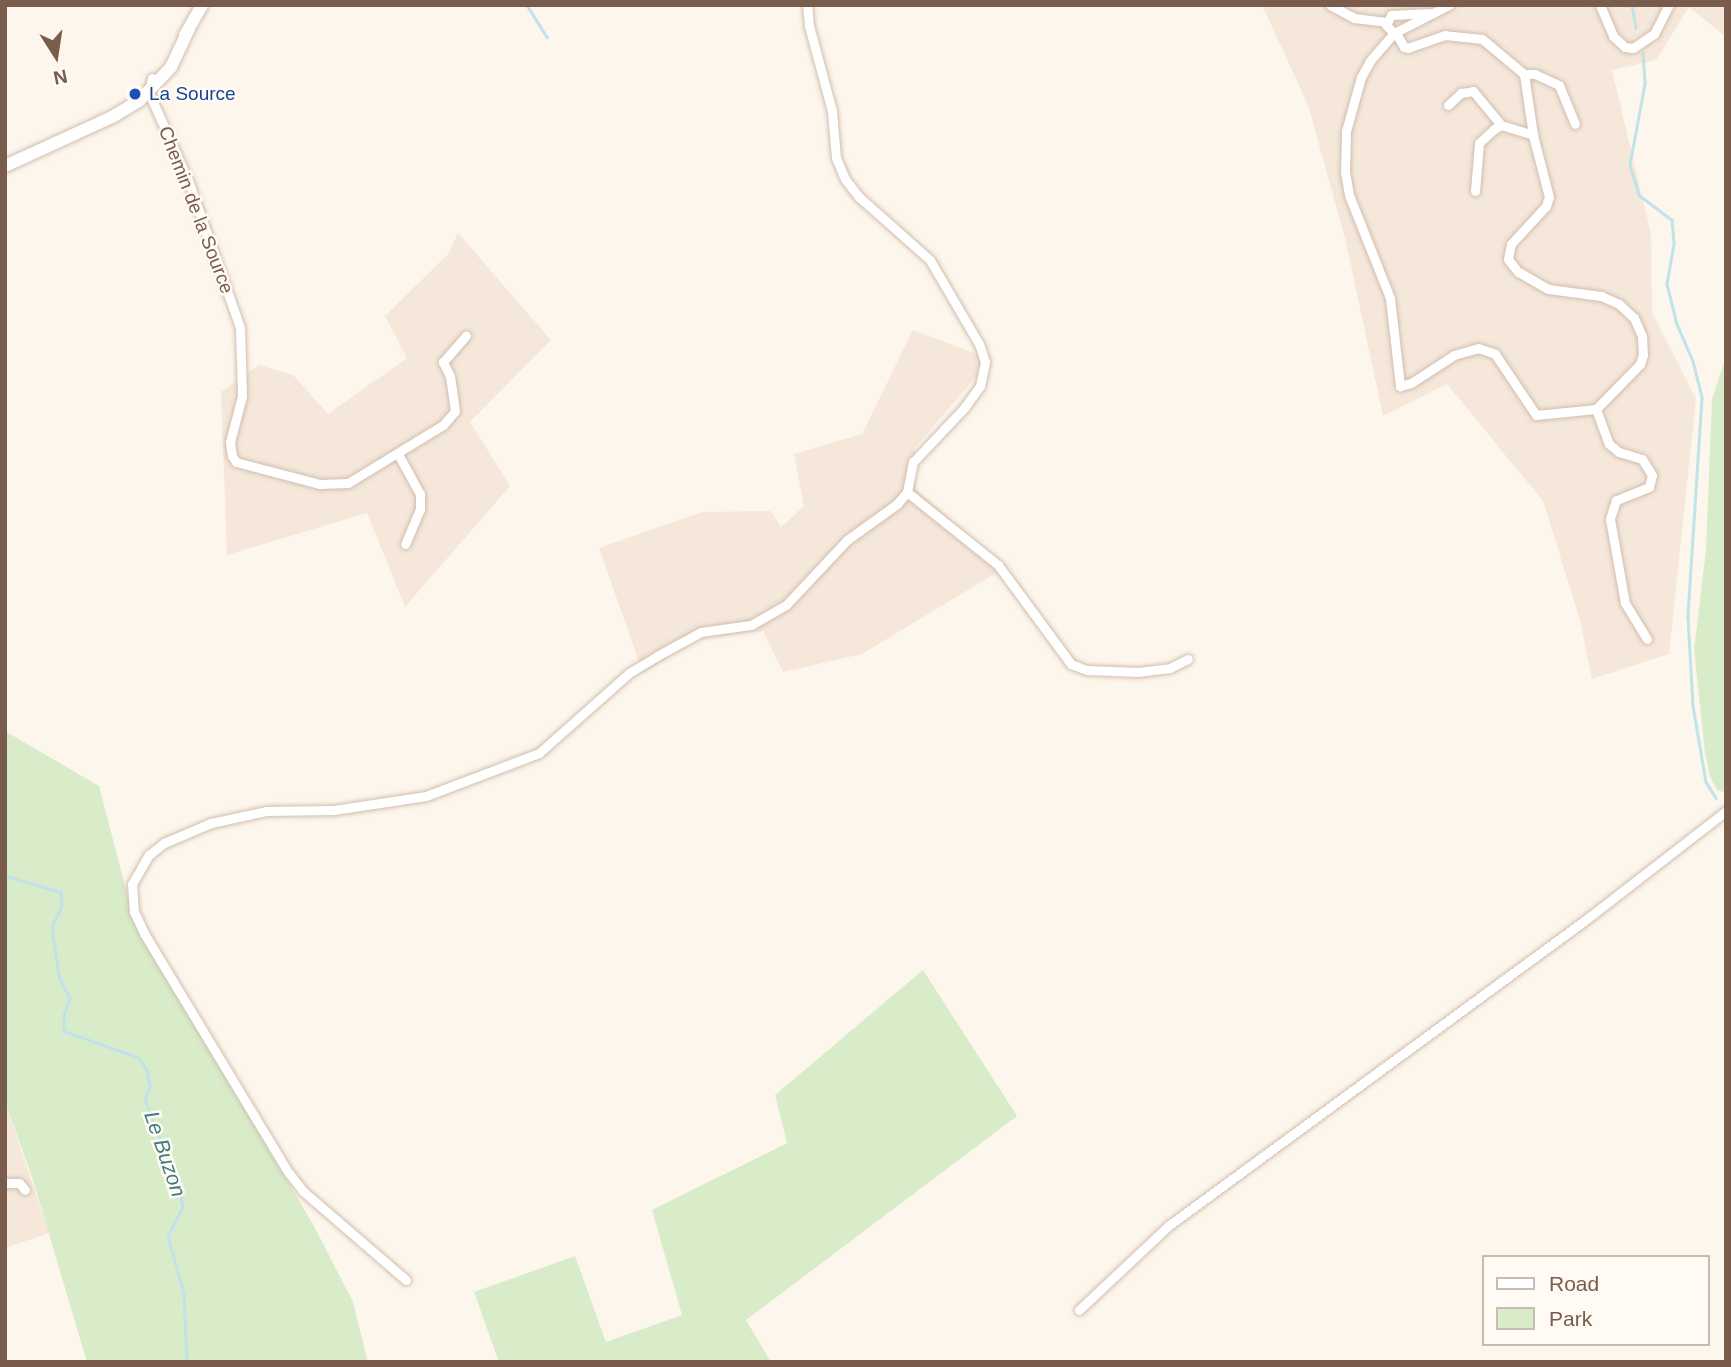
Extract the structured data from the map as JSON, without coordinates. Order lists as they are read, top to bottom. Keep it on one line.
{"streets":{"street":["Chemin de la Source"]},"water":["Le Buzon"],"places":["La Source"],"legend":["Road","Park"],"north":"bottom"}
